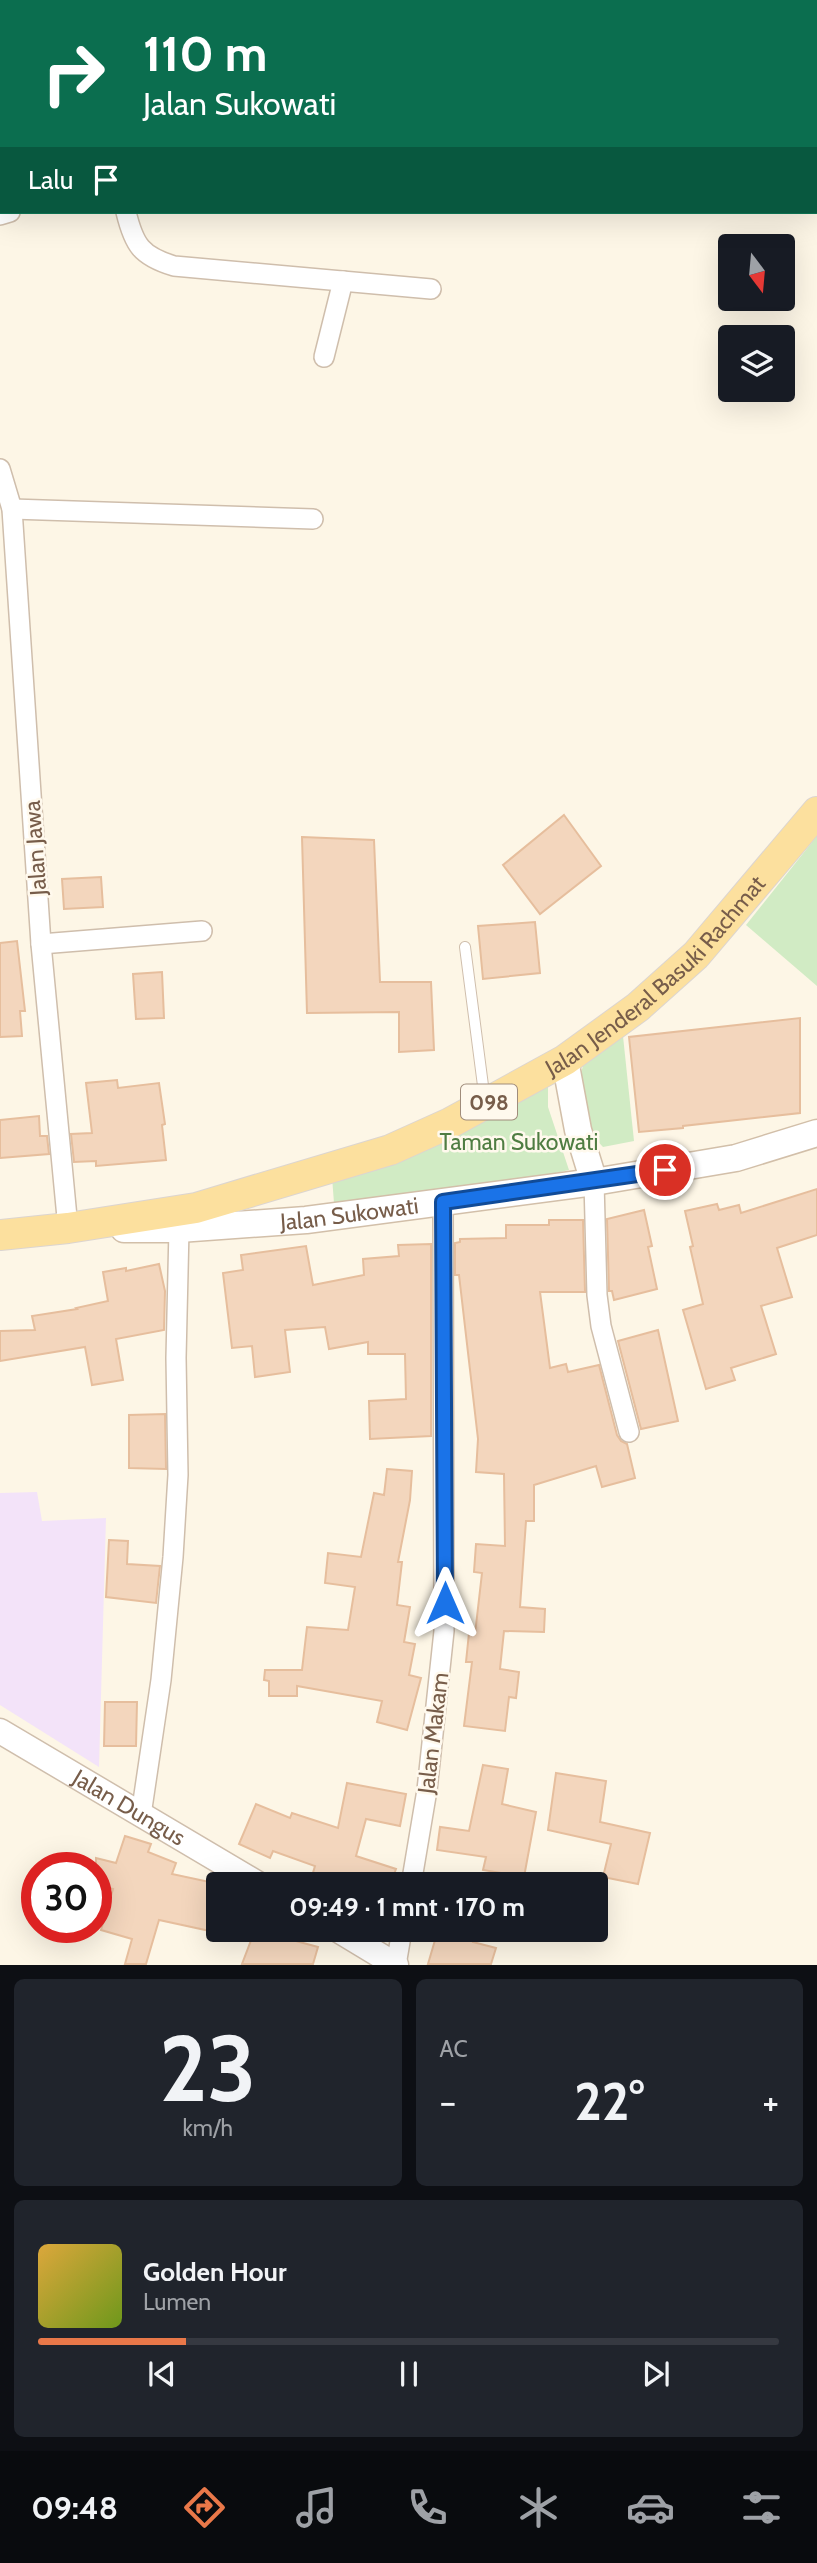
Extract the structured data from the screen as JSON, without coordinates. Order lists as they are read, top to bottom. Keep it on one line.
{"streets":{"main road":["Jalan Jenderal Basuki Rachmat","098","Jalan Sukowati"],"street":["Jalan Jawa","Jalan Makam","Jalan Dungus"]},"crossings":[["Jalan Jawa","Jalan Jenderal Basuki Rachmat"],["Jalan Jawa","Jalan Sukowati"],["Jalan Jenderal Basuki Rachmat","Jalan Sukowati"],["Jalan Sukowati","Jalan Makam"]],"parks":["Taman Sukowati"],"north":"bottom","page":{"turn":["110 m","Jalan Sukowati"],"then":"Lalu","limit":"30","trip":"09:49 · 1 mnt · 170 m","tile":[["23","km/h"],"AC"],"heat":["−","22°","+"],"song":["Golden Hour","Lumen"],"tabs":"09:48"}}
